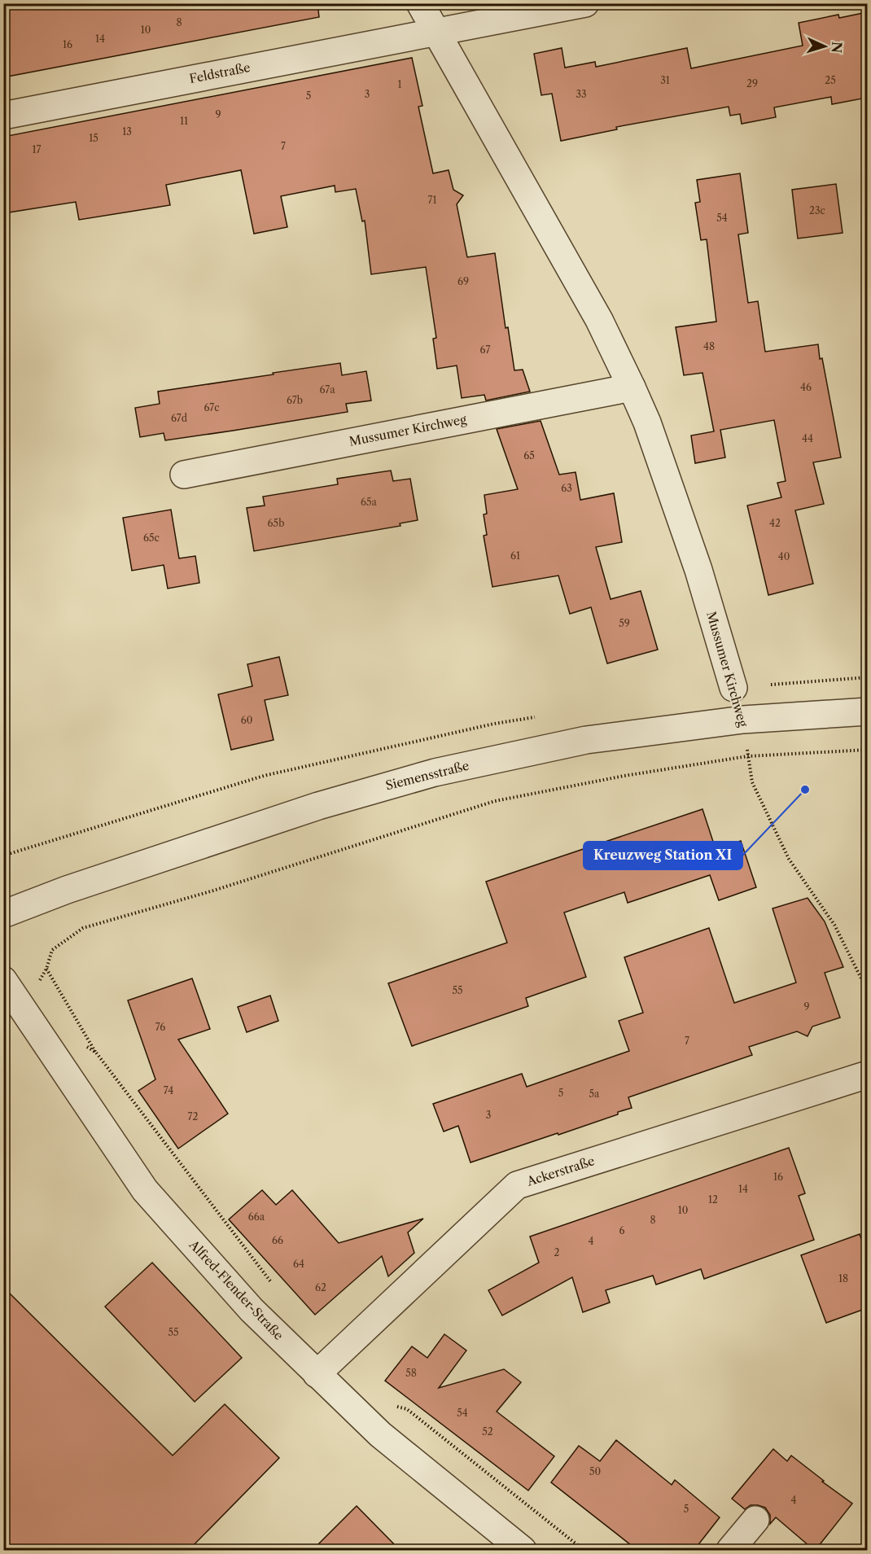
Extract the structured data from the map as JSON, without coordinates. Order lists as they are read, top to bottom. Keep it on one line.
{"streets":{"street":["Feldstraße","Mussumer Kirchweg","Siemensstraße","Ackerstraße","Alfred-Flender-Straße"]},"crossings":[["Feldstraße","Mussumer Kirchweg"],["Mussumer Kirchweg","Siemensstraße"],["Ackerstraße","Alfred-Flender-Straße"]],"places":["Kreuzweg Station XI"],"house_numbers":["8","10","14","16","31","25","29","1","3","33","5","9","11","13","15","7","17","71","23c","54","69","48","67","46","67a","67b","67c","67d","44","65","63","65a","65b","42","65c","61","40","59","60","55","9","76","7","74","5","5a","3","72","16","14","12","10","66a","8","6","66","4","2","64","18","62","55","58","54","52","50","4","5"],"north":"right"}
